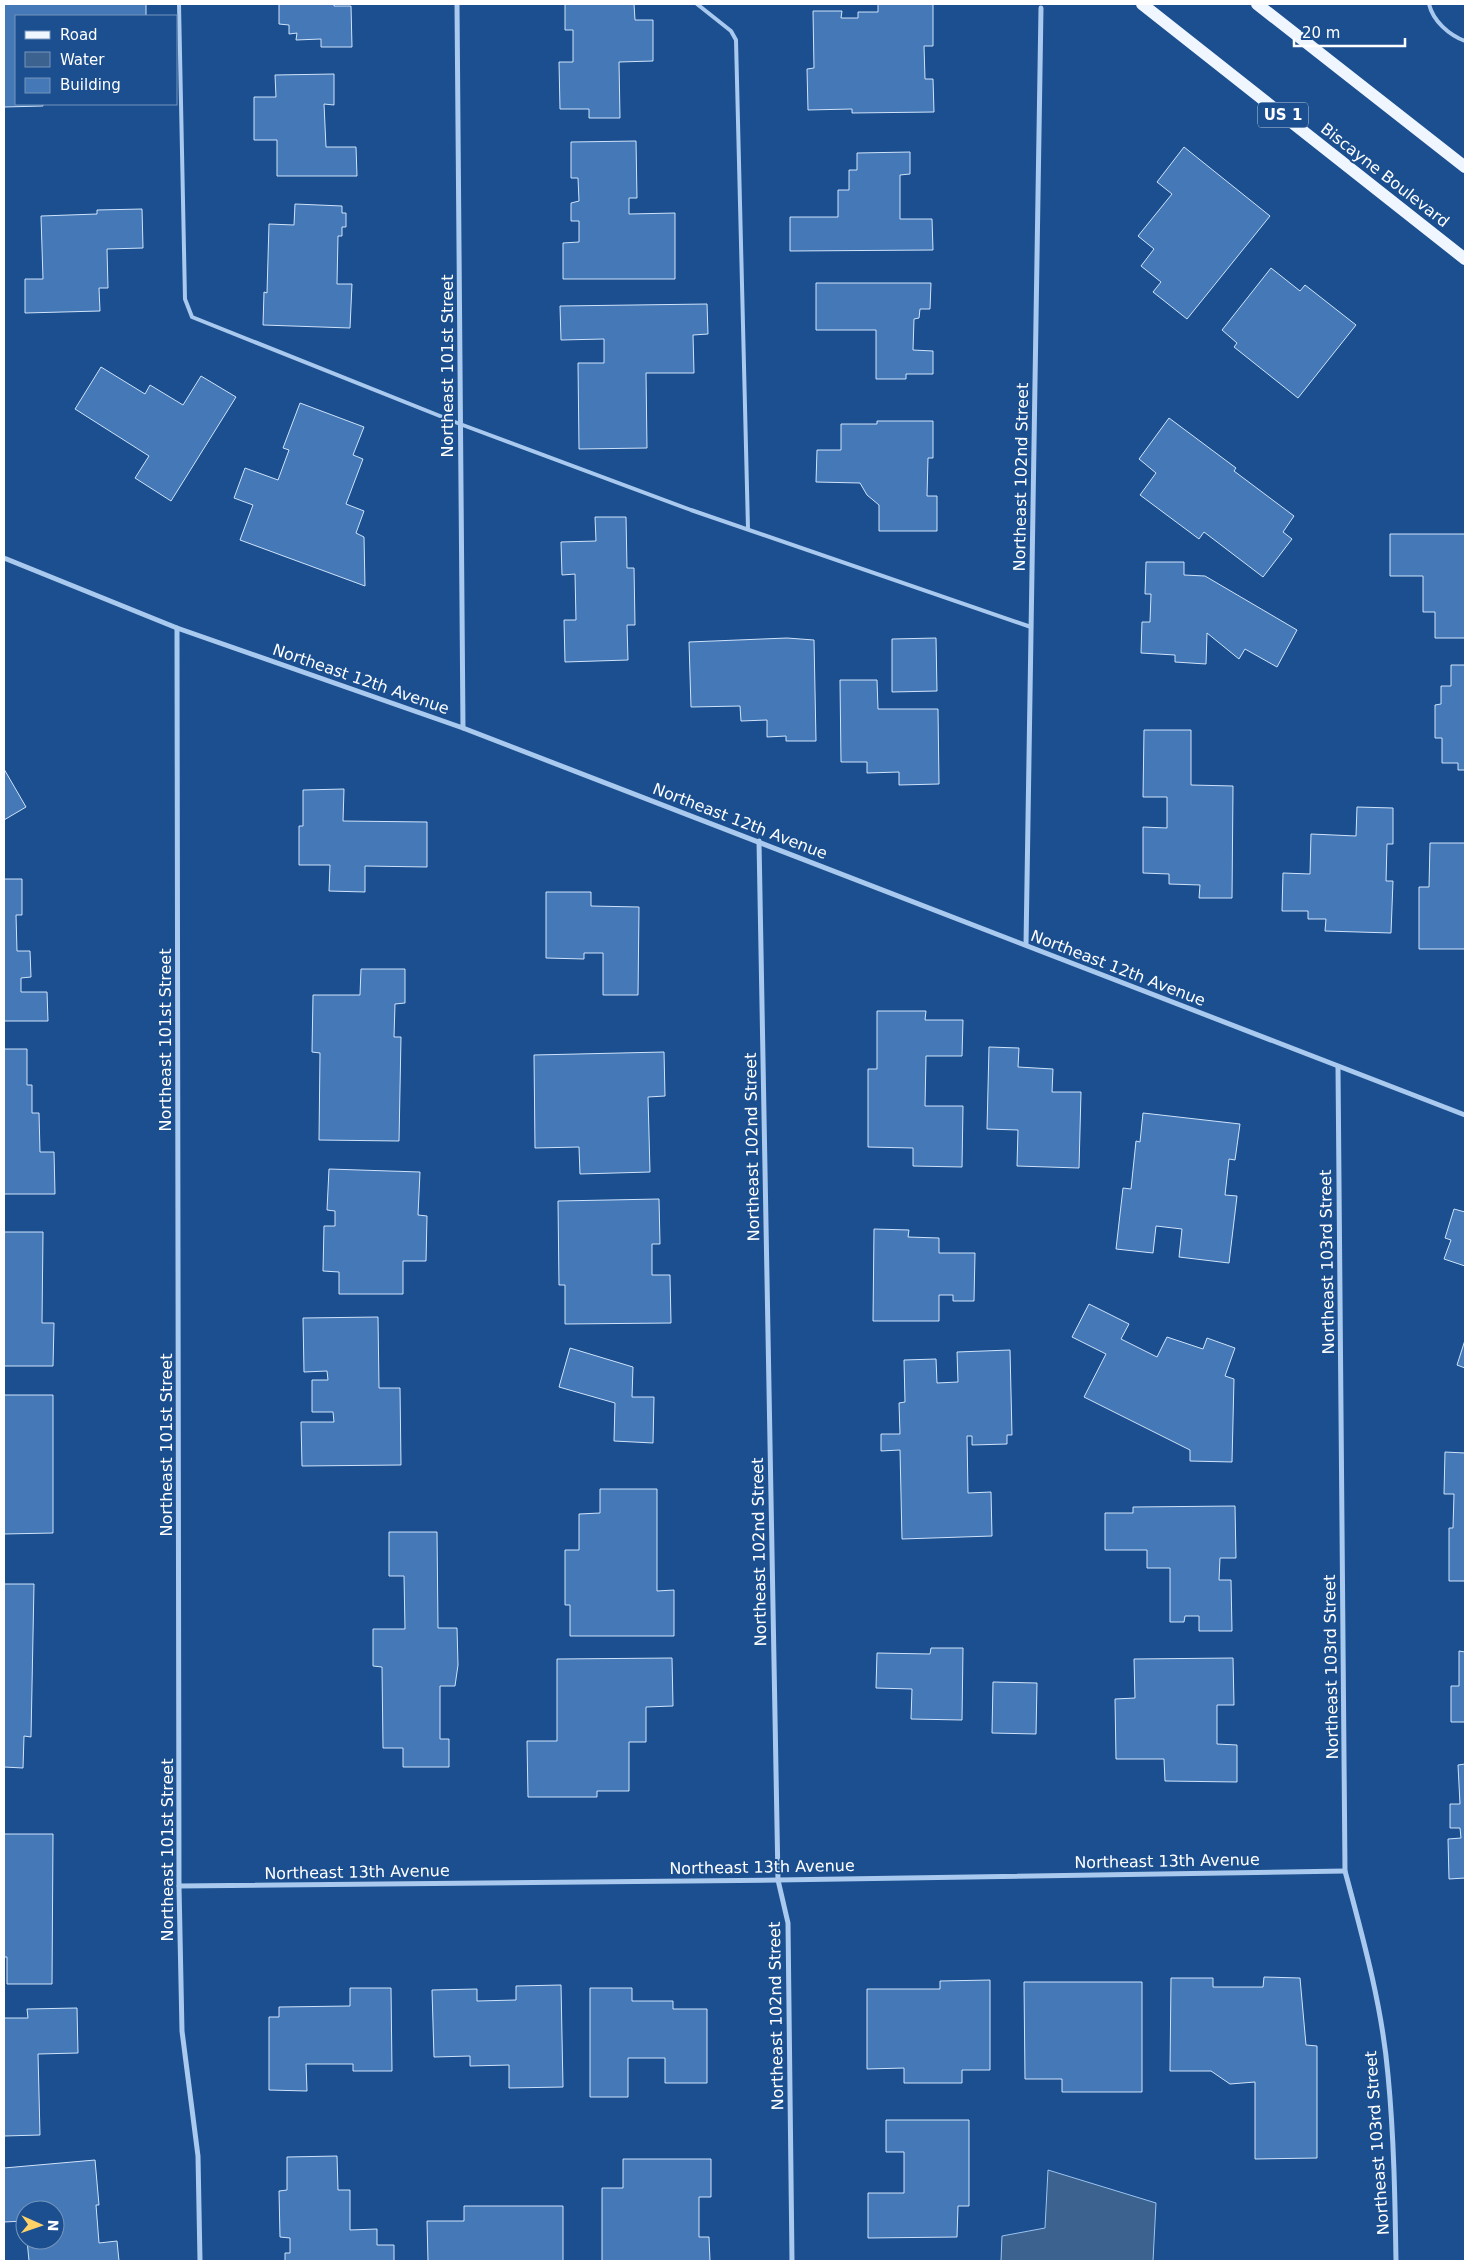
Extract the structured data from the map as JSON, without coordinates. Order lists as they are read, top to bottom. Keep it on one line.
{"streets":{"main road":["US 1","Biscayne Boulevard"],"street":["Northeast 101st Street","Northeast 102nd Street","Northeast 12th Avenue","Northeast 103rd Street","Northeast 13th Avenue"]},"crossings":[["Northeast 101st Street","Northeast 12th Avenue"],["Northeast 101st Street","Northeast 13th Avenue"],["Northeast 102nd Street","Northeast 12th Avenue"],["Northeast 102nd Street","Northeast 13th Avenue"],["Northeast 12th Avenue","Northeast 103rd Street"],["Northeast 103rd Street","Northeast 13th Avenue"]],"legend":["Road","Water","Building"],"scale_bar":"20 m","north":"right"}
